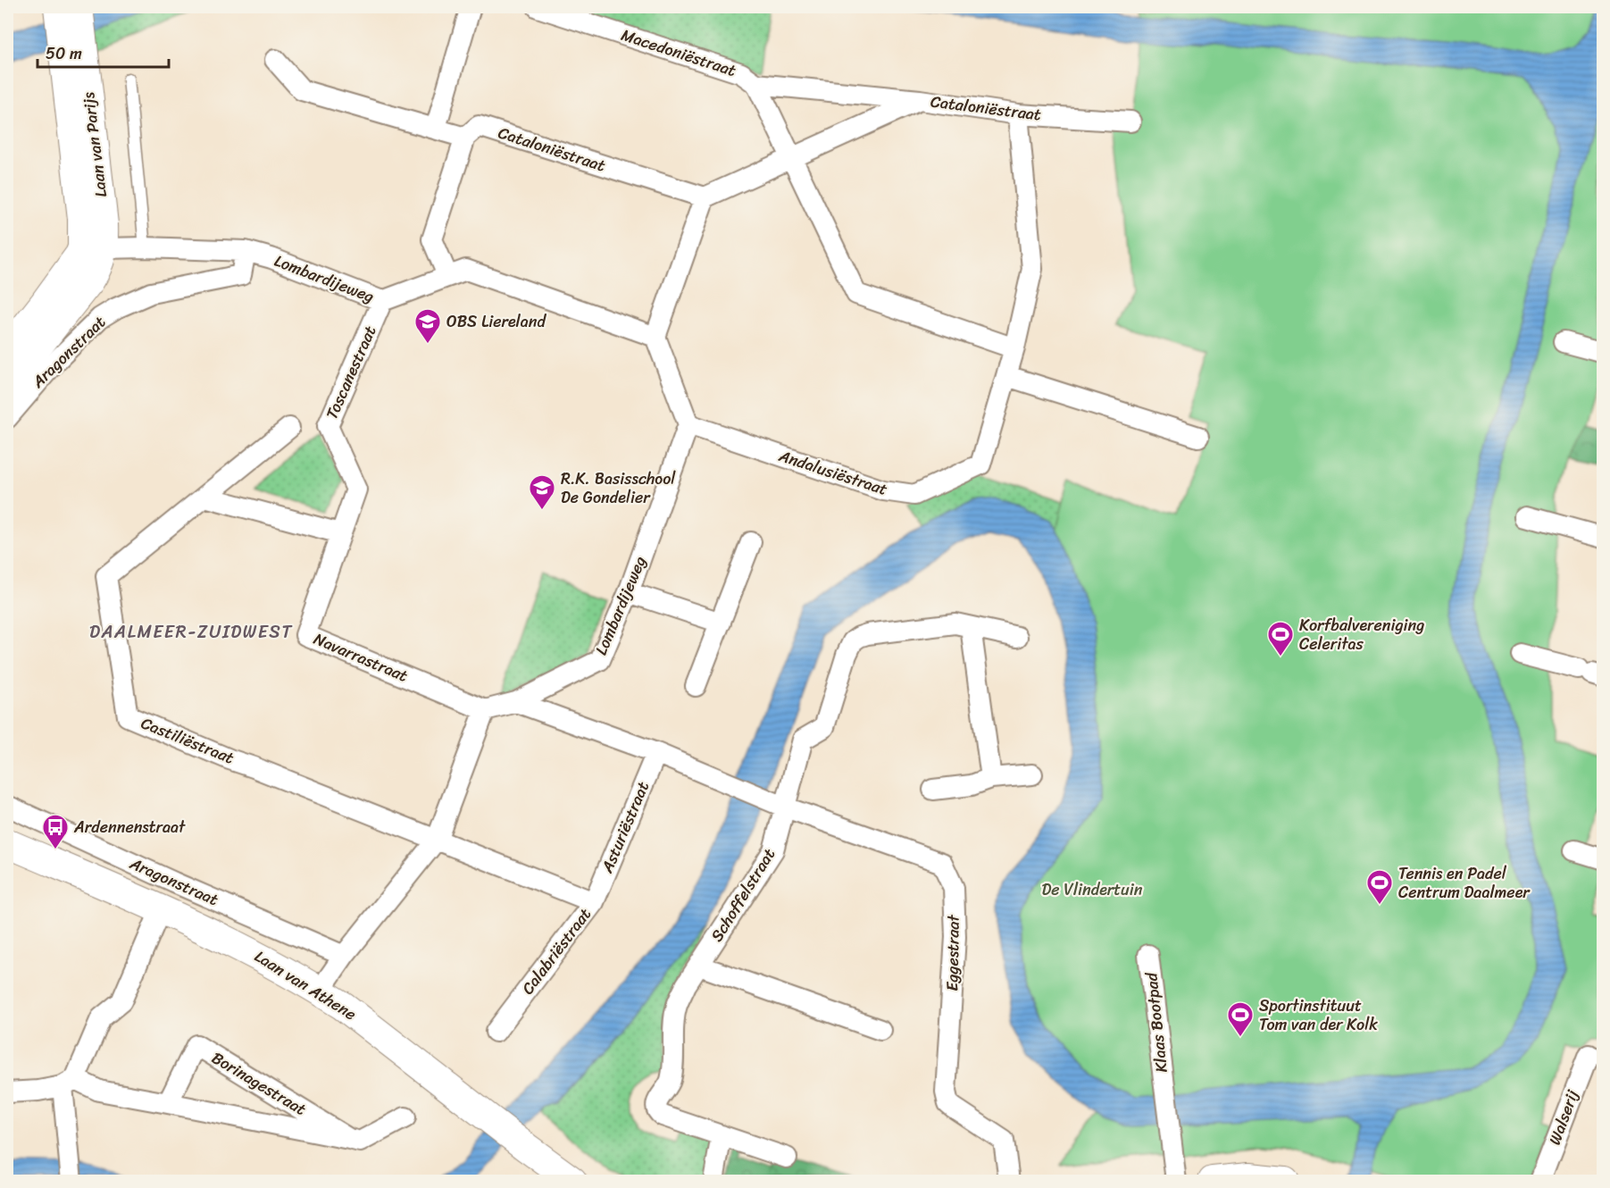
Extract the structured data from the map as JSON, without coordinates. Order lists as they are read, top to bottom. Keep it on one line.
{"streets":{"street":["Macedoniëstraat","Cataloniëstraat","Laan van Parijs","Lombardijeweg","Aragonstraat","Toscanestraat","Andalusiëstraat","Navarrastraat","Castiliëstraat","Asturiëstraat","Schoffelstraat","Calabriëstraat","Eggestraat","Laan van Athene","Klaas Bootpad","Borinagestraat","Walserij"]},"crossings":[["Macedoniëstraat","Cataloniëstraat"],["Cataloniëstraat","Andalusiëstraat"],["Laan van Parijs","Lombardijeweg"],["Lombardijeweg","Aragonstraat"],["Lombardijeweg","Toscanestraat"],["Lombardijeweg","Andalusiëstraat"],["Lombardijeweg","Navarrastraat"],["Toscanestraat","Navarrastraat"],["Castiliëstraat","Calabriëstraat"],["Asturiëstraat","Calabriëstraat"],["Schoffelstraat","Eggestraat"]],"districts":["DAALMEER-ZUIDWEST"],"parks":["De Vlindertuin"],"places":{"school or university":["OBS Liereland","R.K. Basisschool De Gondelier"],"sports":["Korfbalvereniging Celeritas","Tennis en Padel Centrum Daalmeer","Sportinstituut Tom van der Kolk"],"bus stop":["Ardennenstraat"]},"scale_bar":"50 m"}
